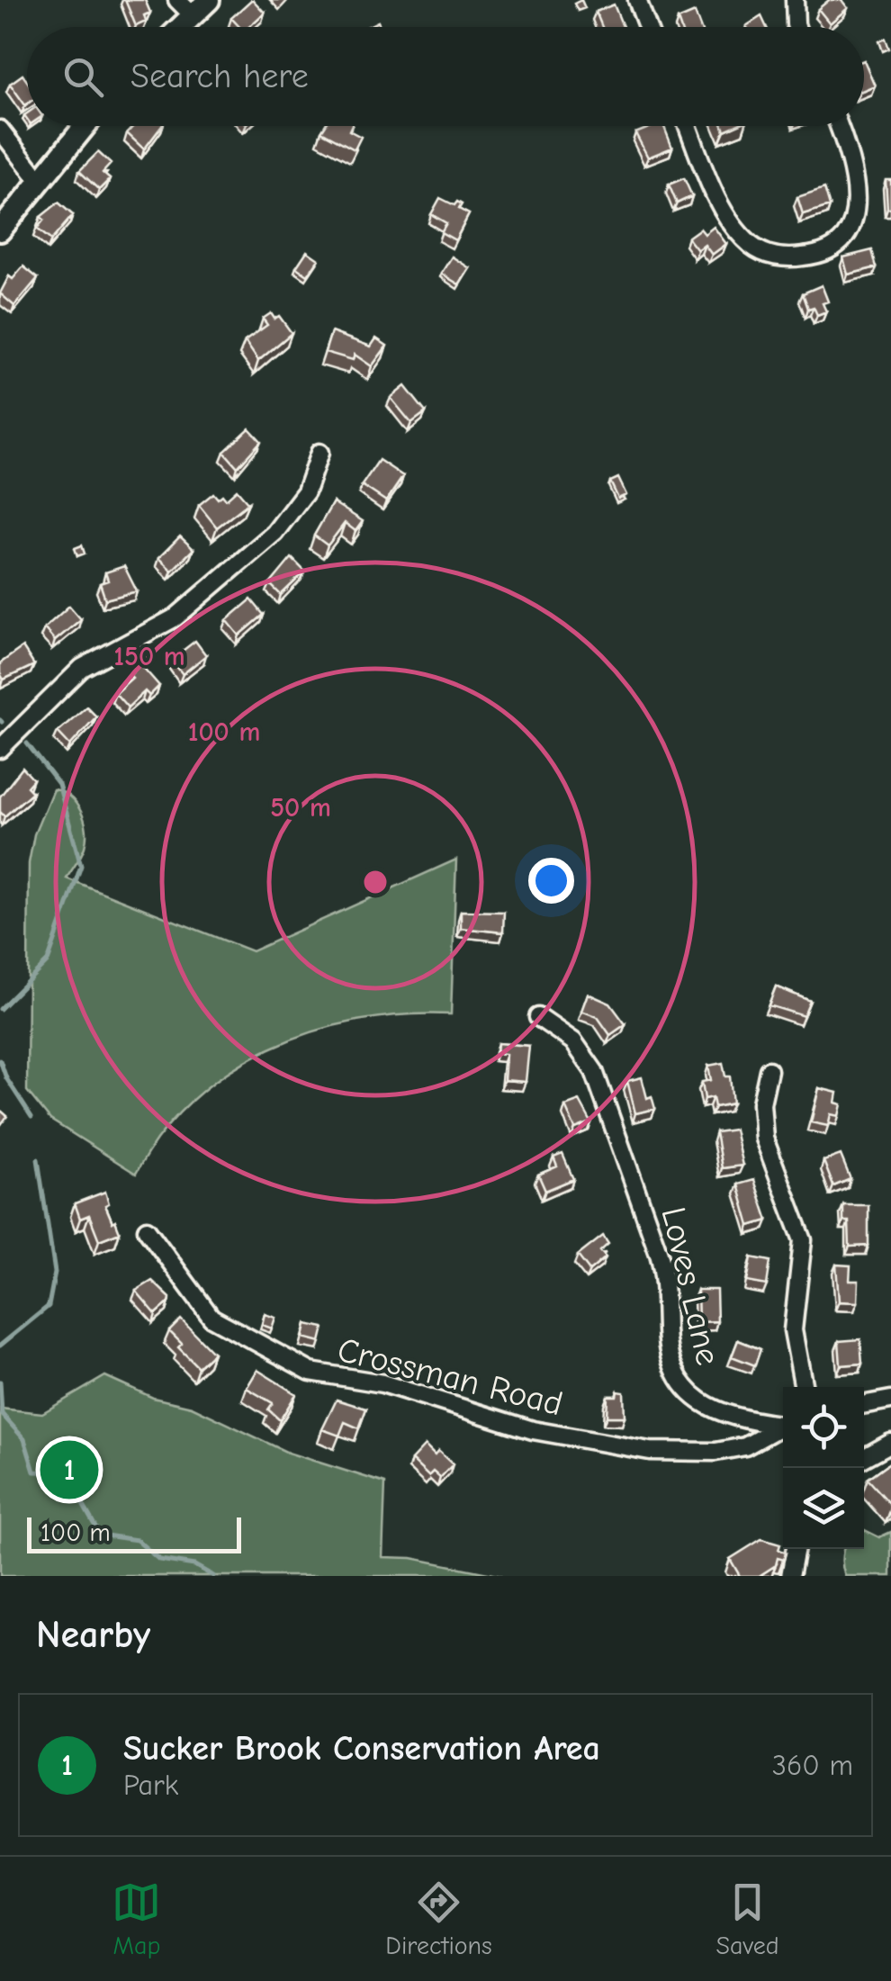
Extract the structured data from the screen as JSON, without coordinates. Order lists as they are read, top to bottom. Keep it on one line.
{"streets":{"street":["Loves Lane","Crossman Road"]},"scale_bar":"100 m","page":{"search":"Search here","pins":"1","scale":"100 m","heading":"Nearby","list":[{"mark":"1","name":"Sucker Brook Conservation Area","note":"Park","value":"360 m"}],"nav":["Map","Directions","Saved"]},"rings":["150 m","100 m","50 m"]}
